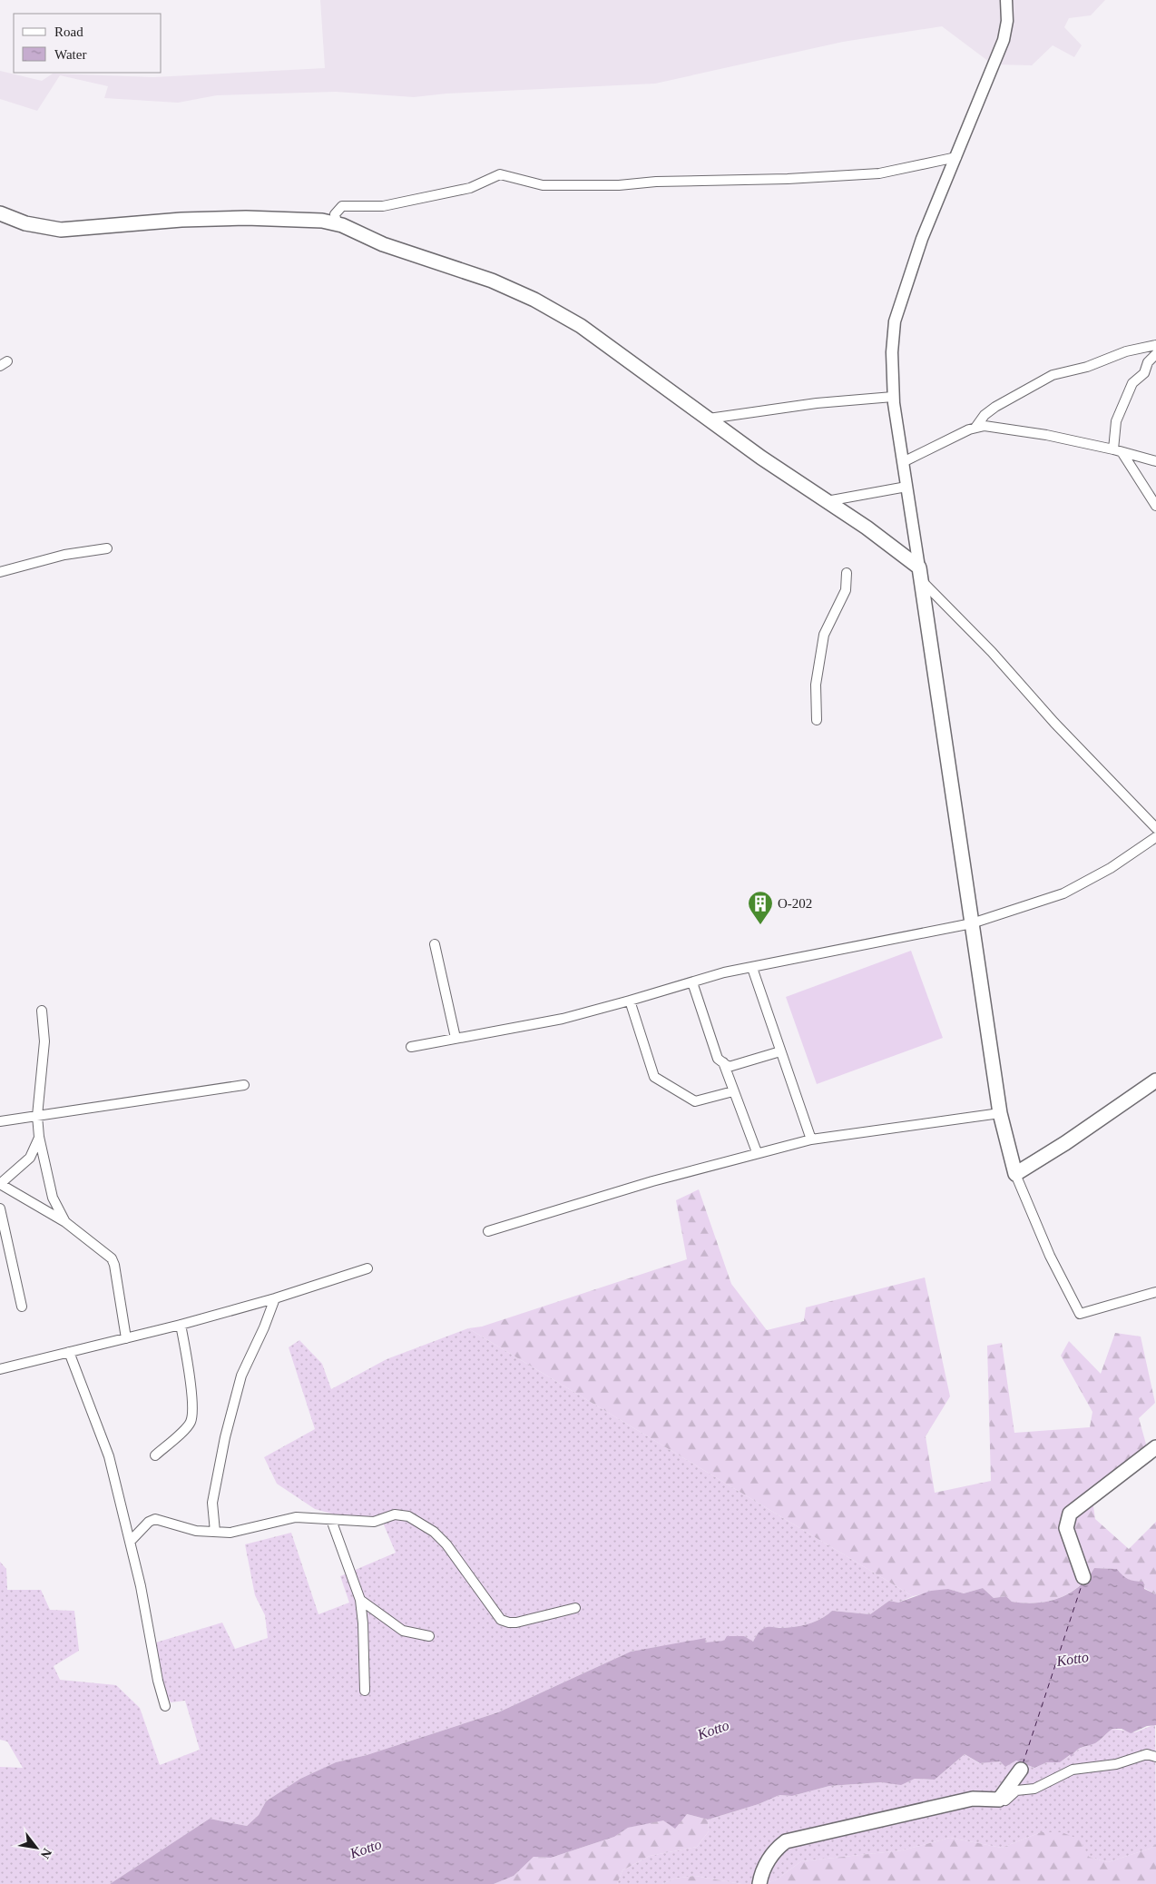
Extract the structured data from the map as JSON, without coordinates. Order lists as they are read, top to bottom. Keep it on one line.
{"water":["Kotto"],"places":{"building":["O-202"]},"legend":["Road","Water"],"north":"bottom right"}
